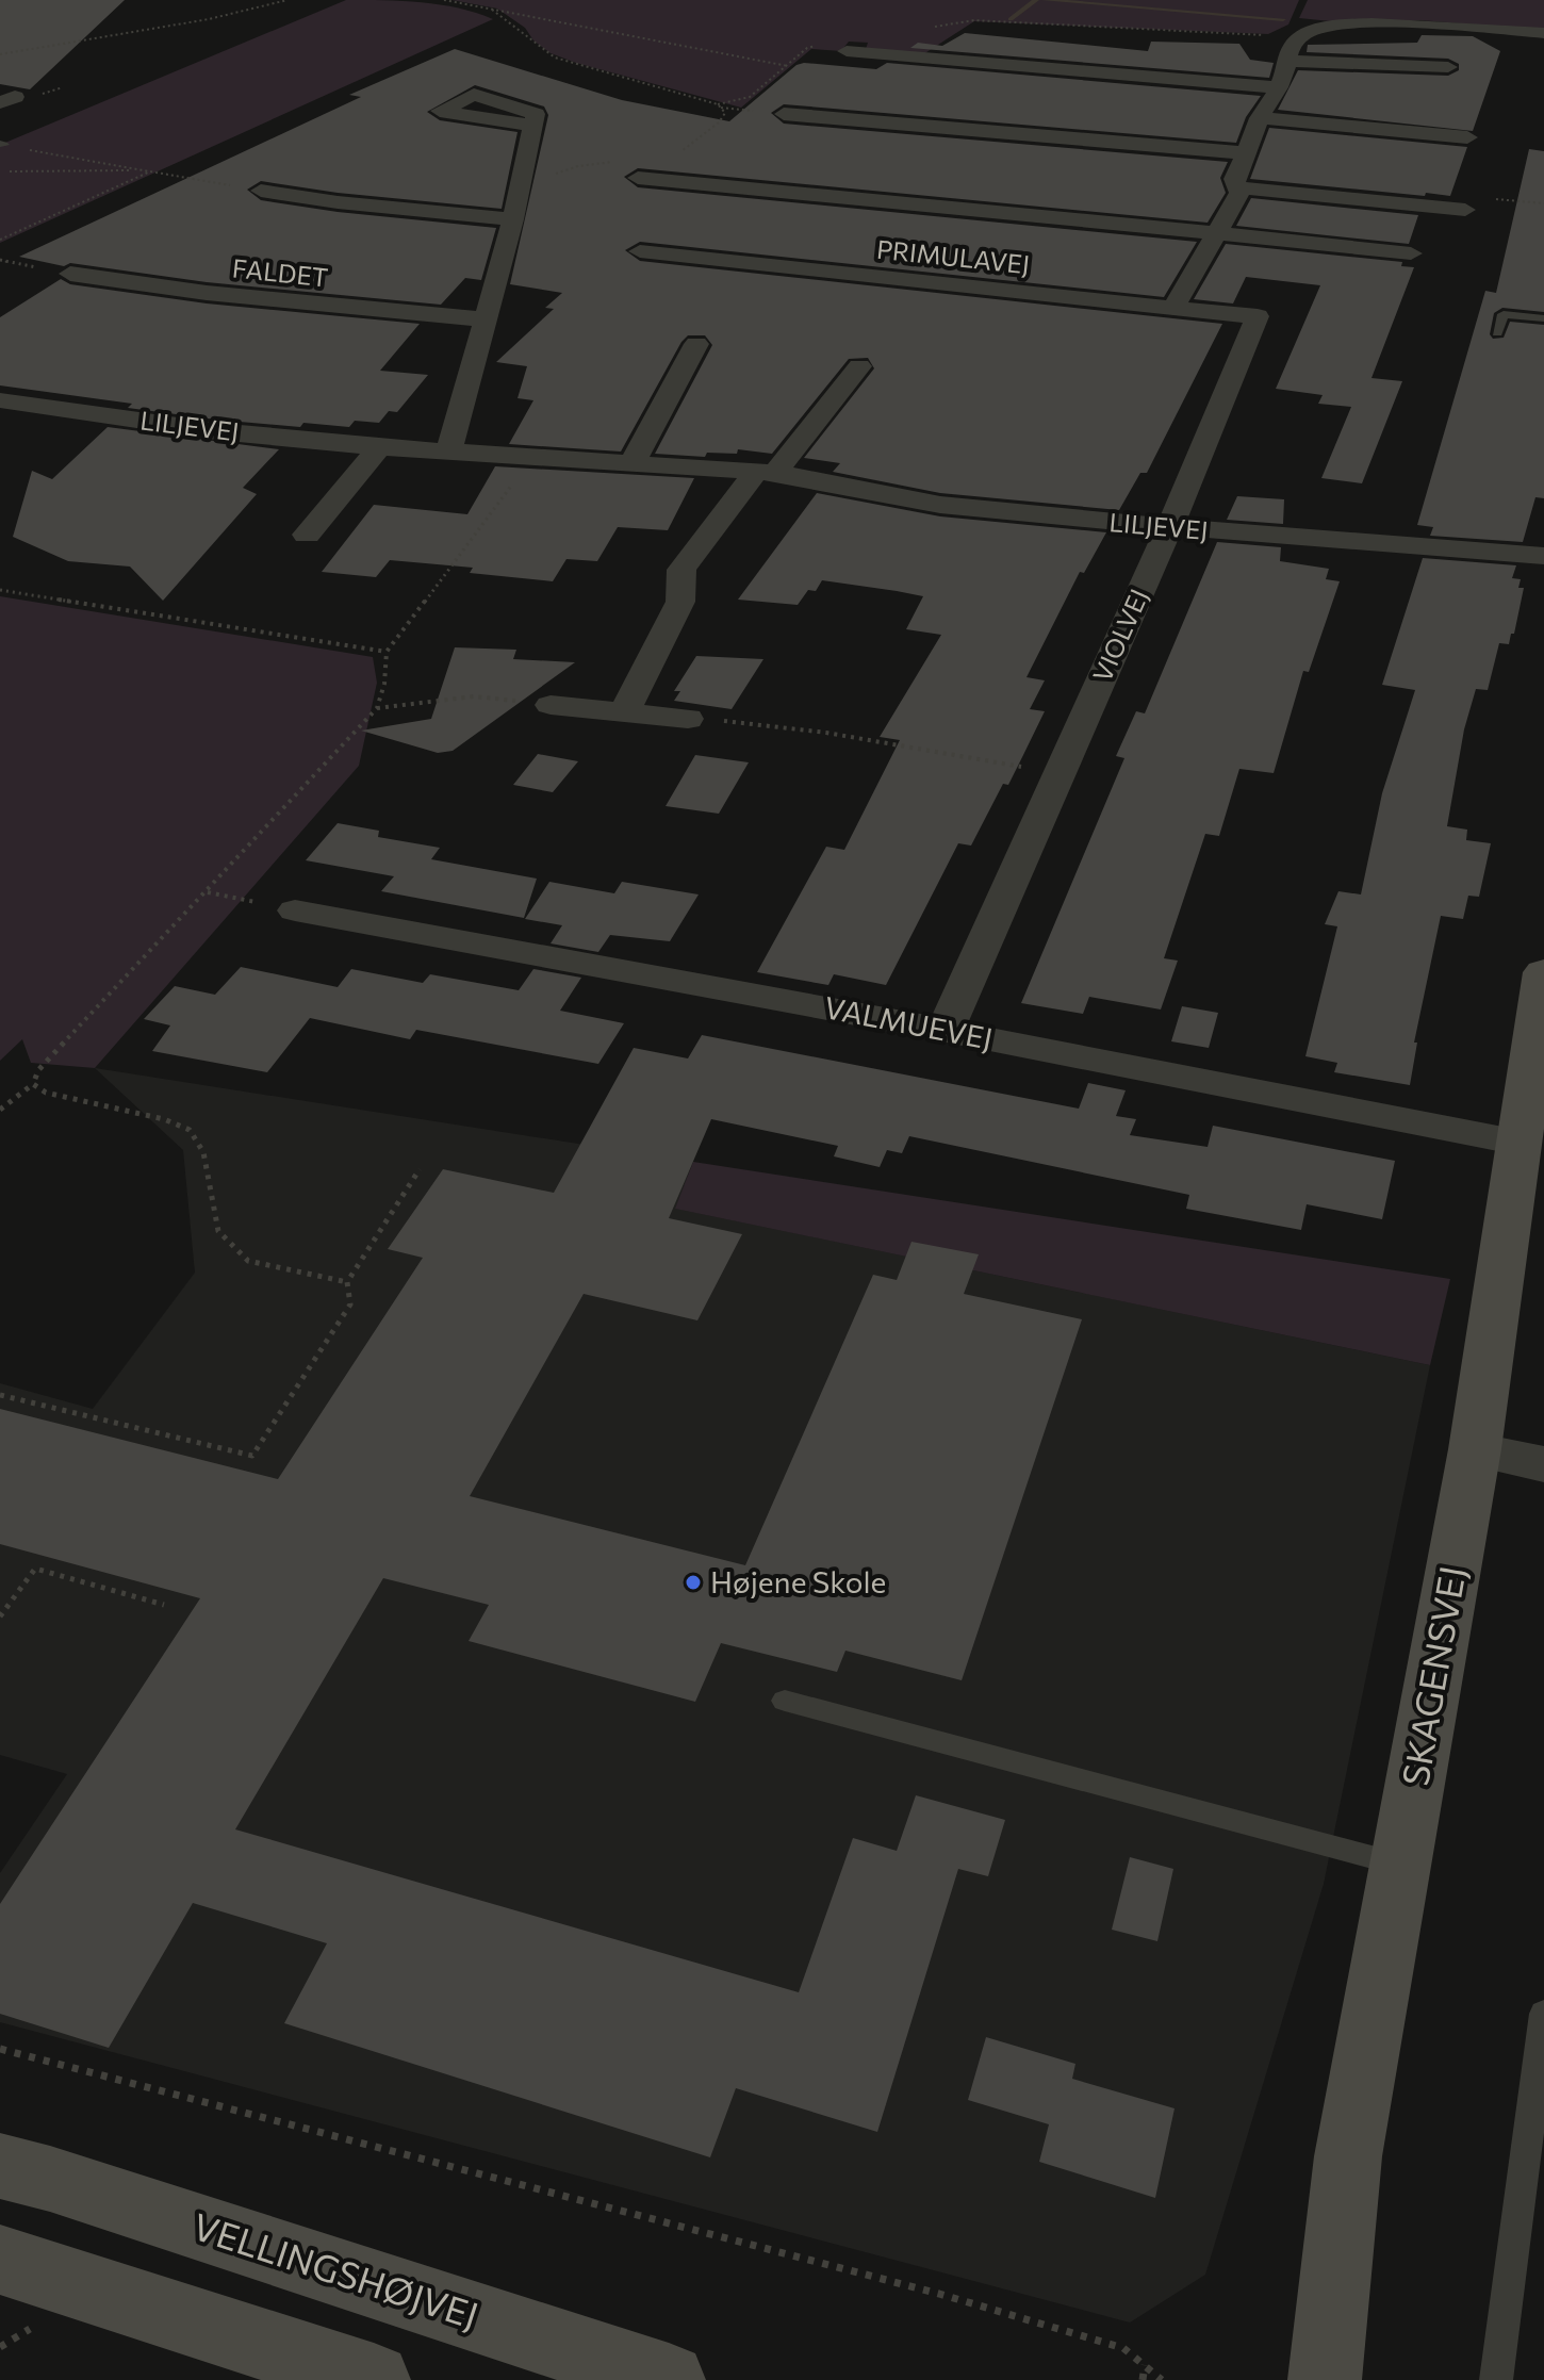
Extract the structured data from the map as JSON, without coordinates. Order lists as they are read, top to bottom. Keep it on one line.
{"streets":{"street":["PRIMULAVEJ","FALDET","LILJEVEJ","VIOLVEJ","VALMUEVEJ","SKAGENSVEJ","VELLINGSHØJVEJ"]},"crossings":[["PRIMULAVEJ","VIOLVEJ"],["LILJEVEJ","VIOLVEJ"],["VIOLVEJ","VALMUEVEJ"],["VALMUEVEJ","SKAGENSVEJ"]],"places":["Højene Skole"]}
